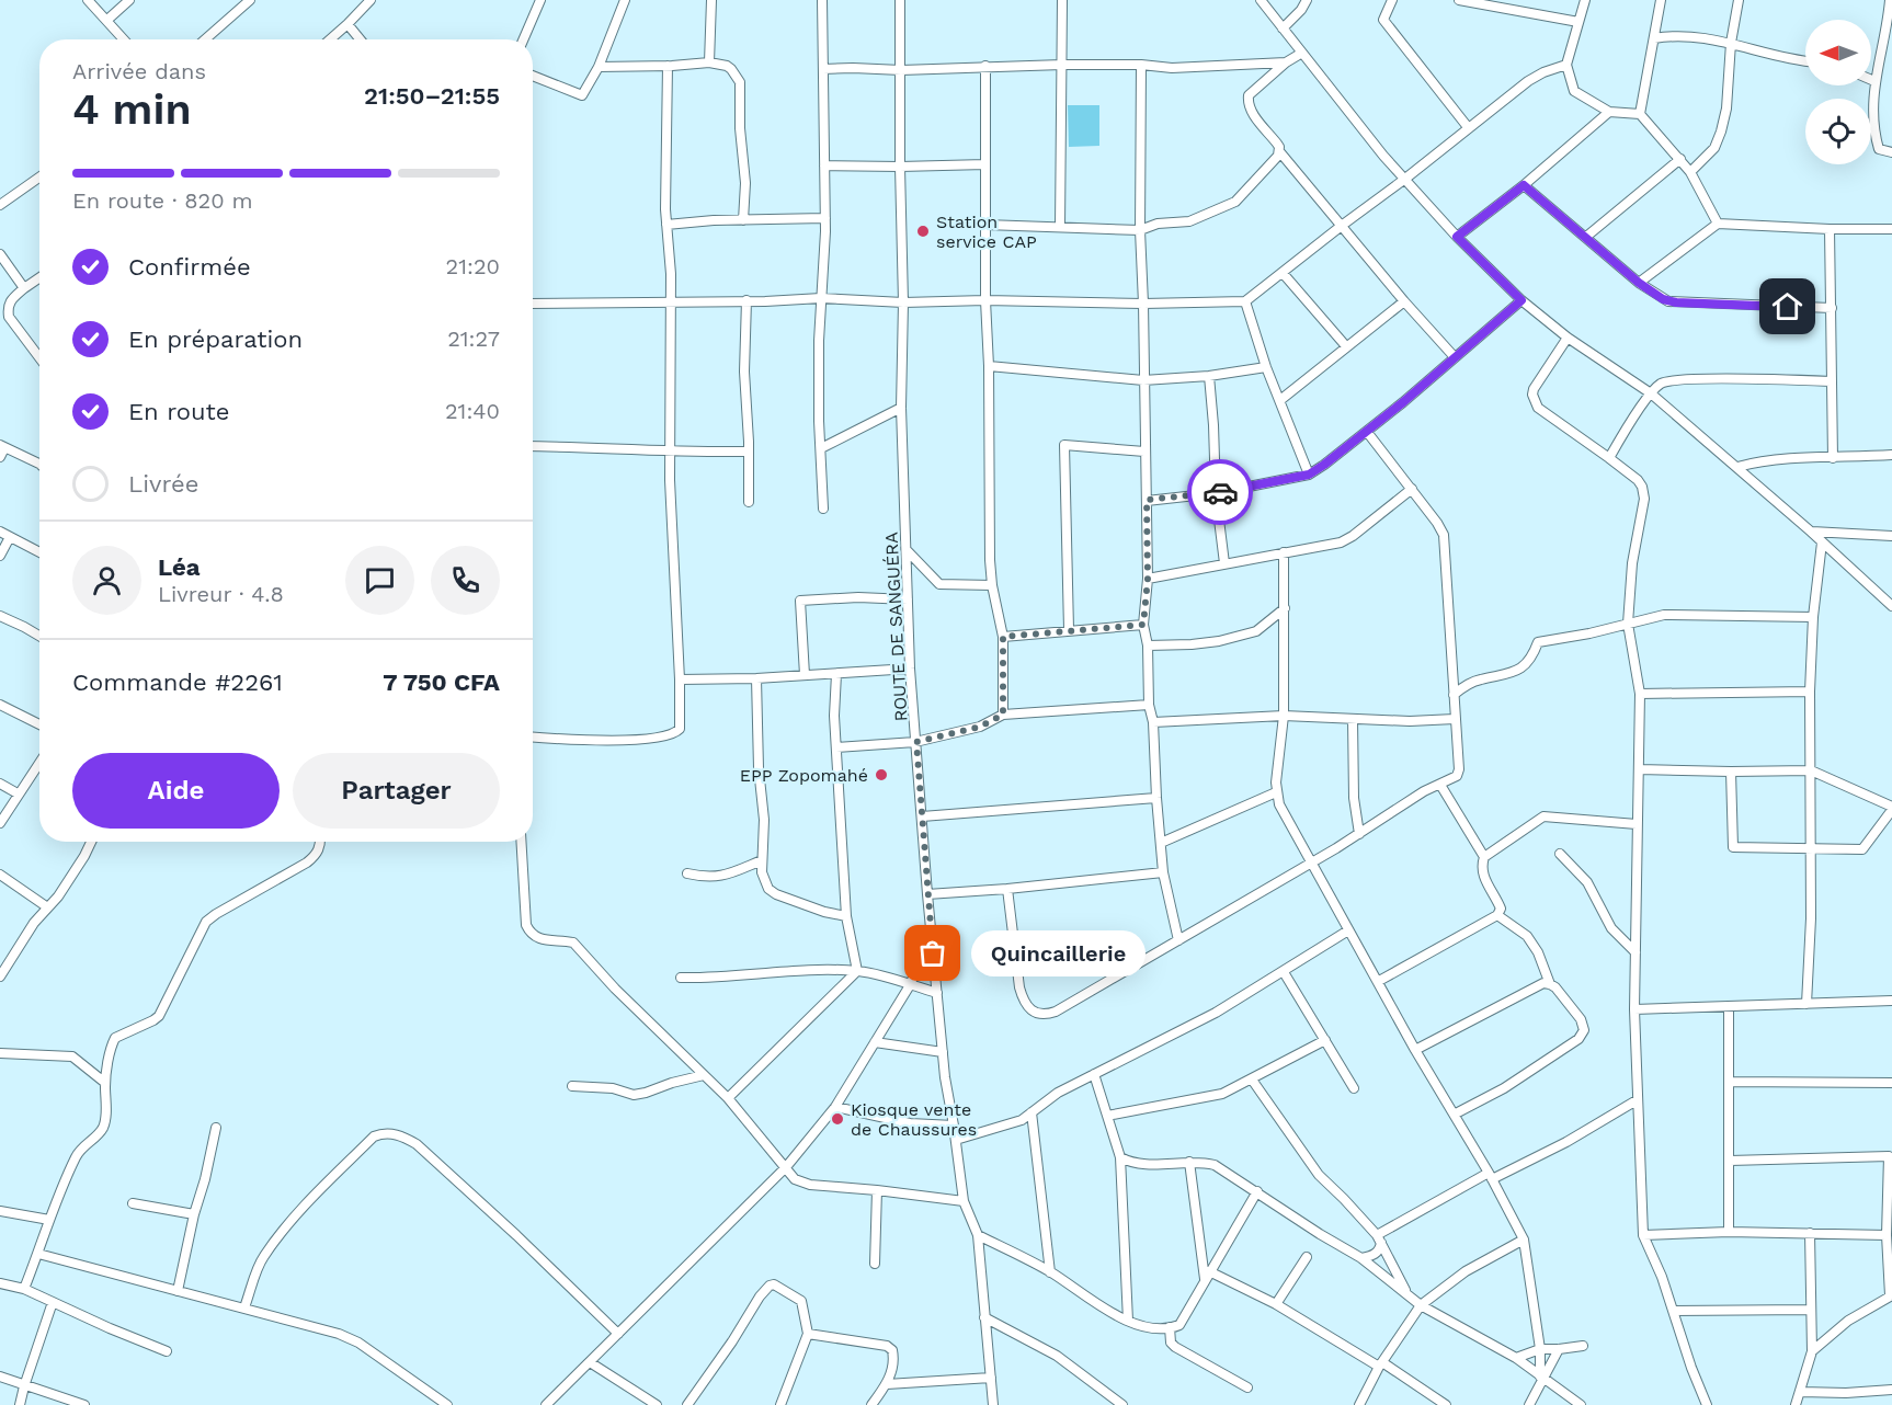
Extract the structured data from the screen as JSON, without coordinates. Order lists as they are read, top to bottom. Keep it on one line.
{"streets":{"street":["ROUTE DE SANGUÉRA"]},"places":["Station service CAP","EPP Zopomahé","Quincaillerie","Kiosque vente de Chaussures"],"north":"left","page":{"heading":["4 min","Arrivée dans","21:50–21:55"],"panel":["Léa","Livreur · 4.8","Commande #2261","7 750 CFA"],"bar":"En route · 820 m","list":[["Confirmée","21:20"],["En préparation","21:27"],["En route","21:40"],"Livrée"],"buttons":["Aide","Partager"],"bubble":"Quincaillerie"}}
